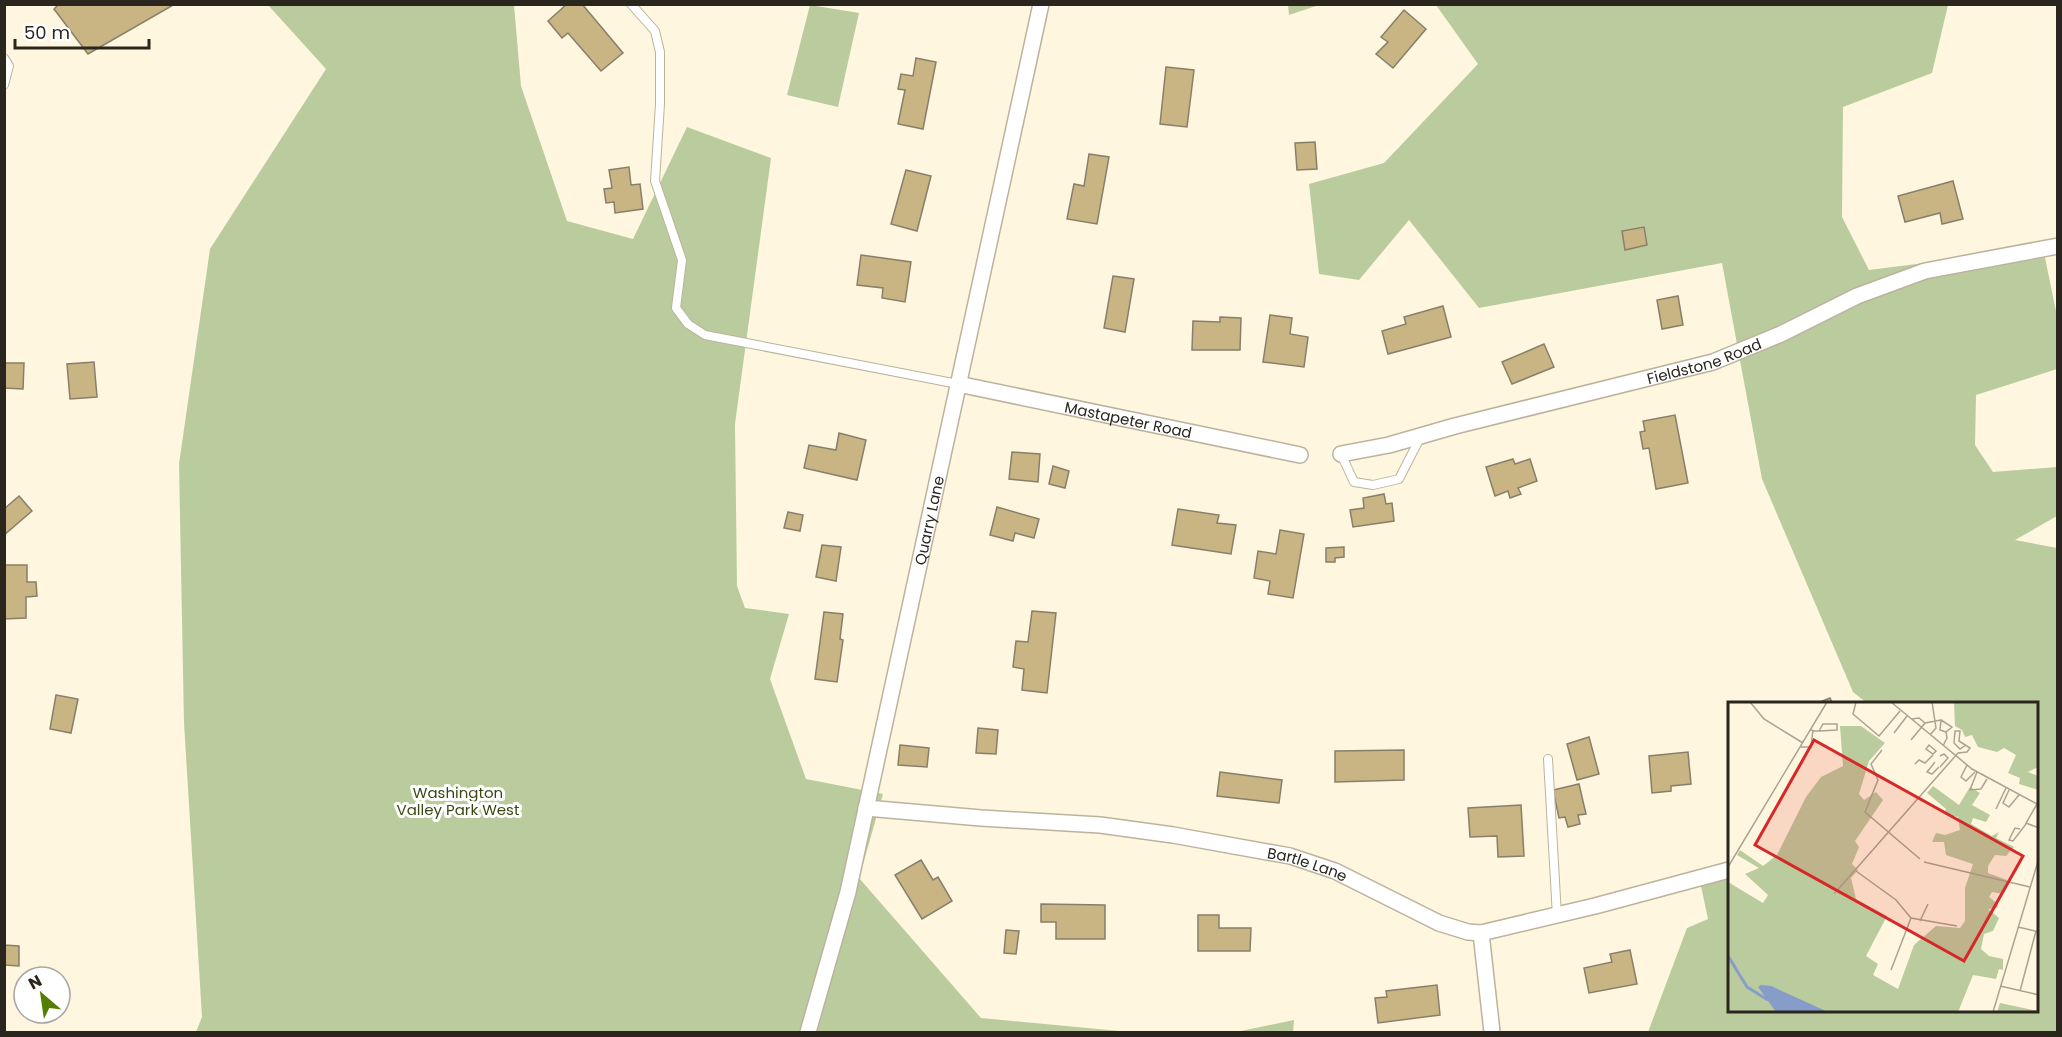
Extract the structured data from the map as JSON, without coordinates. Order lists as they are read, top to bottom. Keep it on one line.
{"streets":{"street":["Fieldstone Road","Mastapeter Road","Quarry Lane","Bartle Lane"]},"crossings":[["Mastapeter Road","Quarry Lane"],["Quarry Lane","Bartle Lane"]],"parks":["Washington Valley Park West"],"scale_bar":"50 m","north":"top left"}
